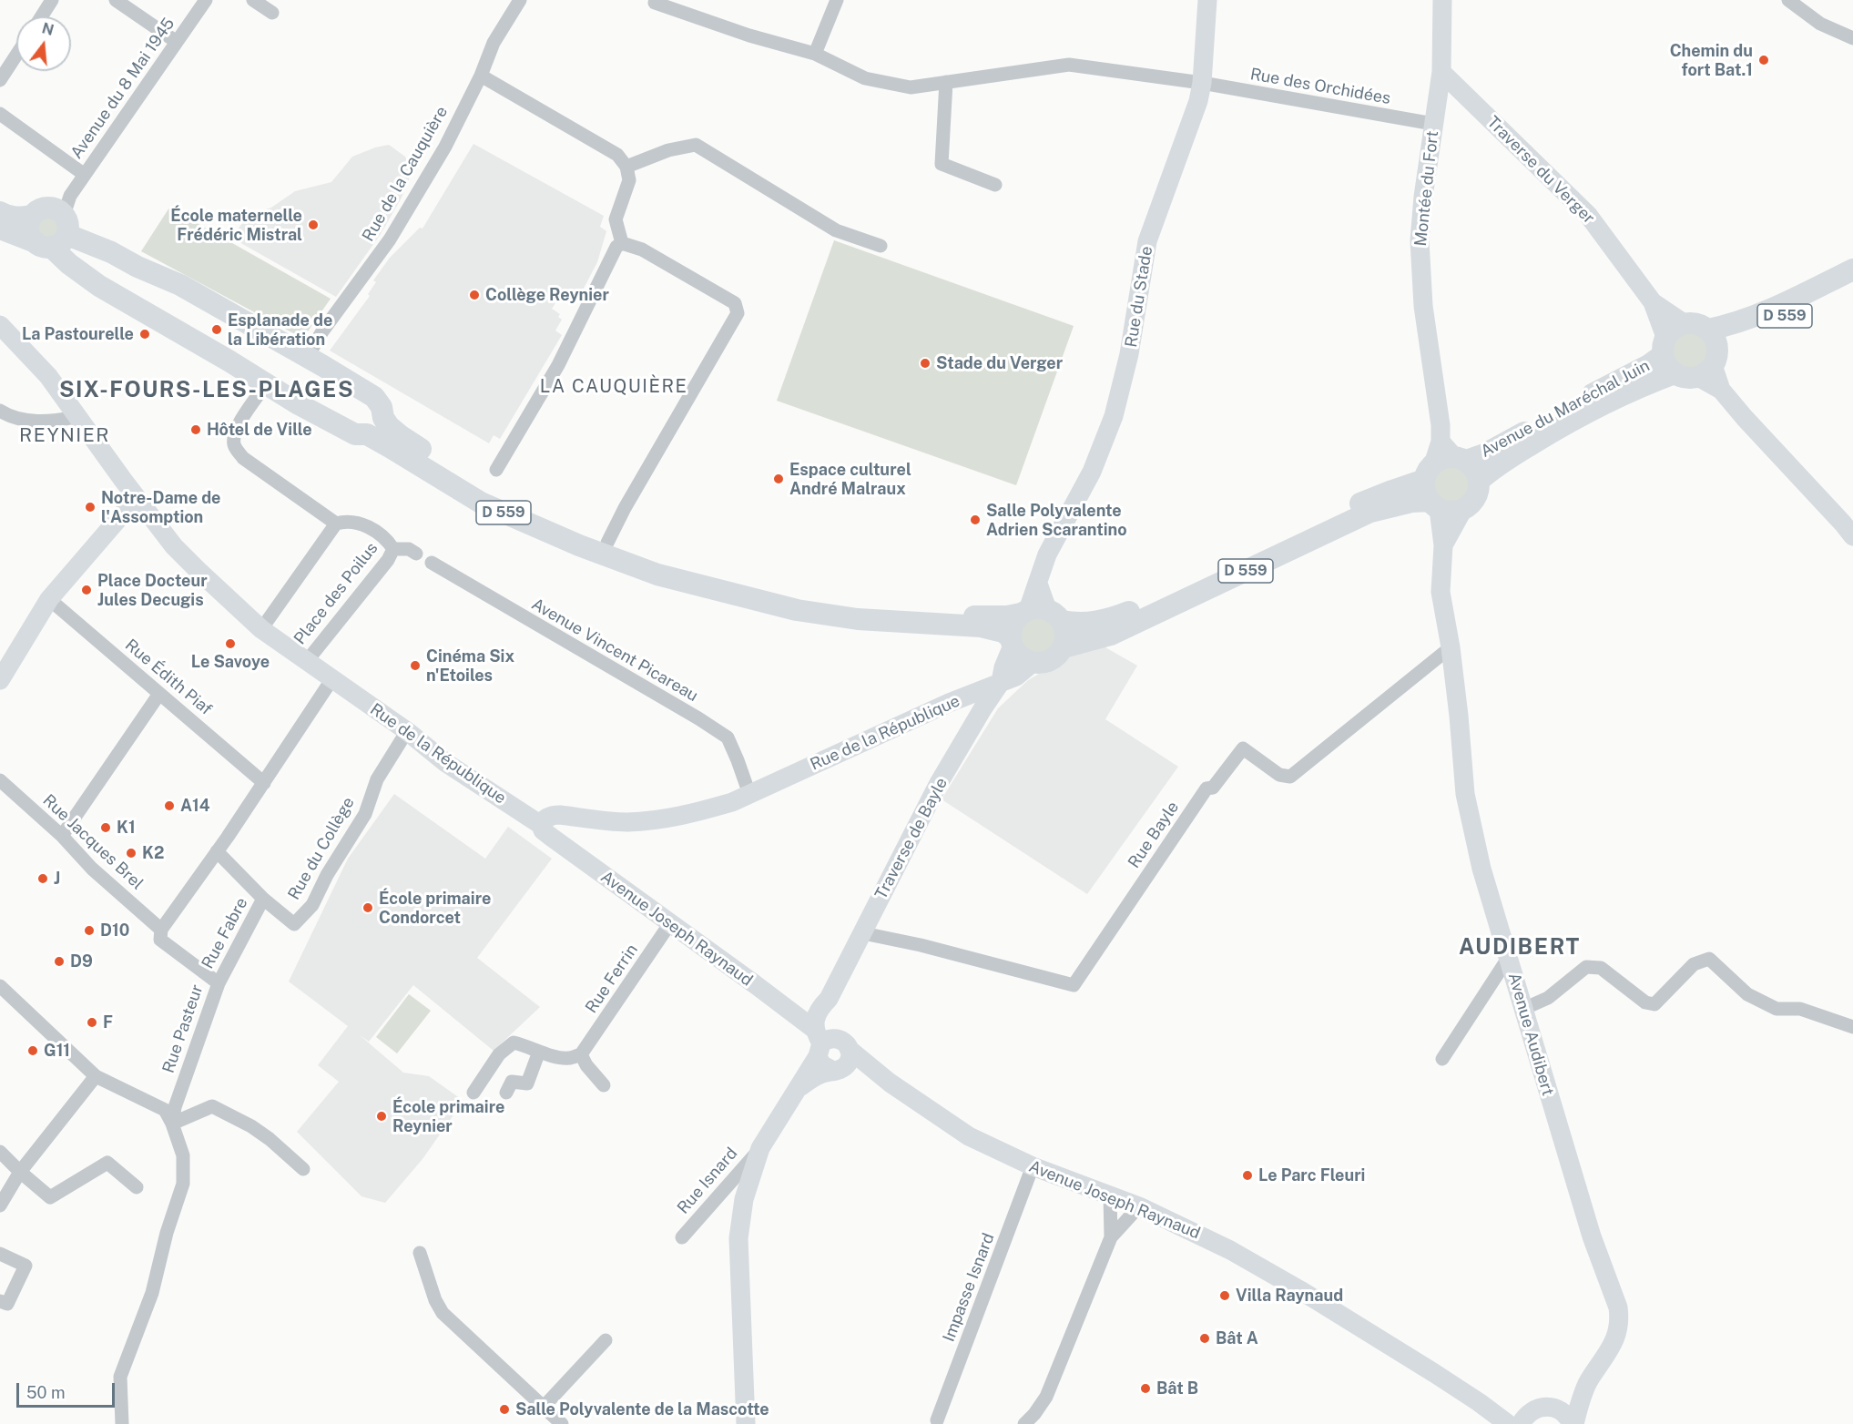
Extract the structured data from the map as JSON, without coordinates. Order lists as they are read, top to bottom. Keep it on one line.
{"streets":{"main road":["D 559","Avenue du Maréchal Juin"],"street":["Rue des Orchidées","Avenue du 8 Mai 1945","Traverse du Verger","Rue de la Cauquière","Montée du Fort","Rue du Stade","Place des Poilus","Avenue Vincent Picareau","Rue Édith Piaf","Rue de la République","Rue Bayle","Traverse de Bayle","Rue Jacques Brel","Rue du Collège","Avenue Joseph Raynaud","Rue Fabre","Rue Ferrin","Rue Pasteur","Avenue Audibert","Rue Isnard","Impasse Isnard"]},"crossings":[["Rue des Orchidées","Montée du Fort"],["Rue des Orchidées","Rue du Stade"],["Avenue du 8 Mai 1945","D 559"],["Traverse du Verger","Montée du Fort"],["Traverse du Verger","D 559"],["Traverse du Verger","Avenue du Maréchal Juin"],["Rue de la Cauquière","D 559"],["Montée du Fort","D 559"],["Montée du Fort","Avenue du Maréchal Juin"],["Montée du Fort","Avenue Audibert"],["Rue du Stade","D 559"],["Rue du Stade","Avenue du Maréchal Juin"],["Rue du Stade","Traverse de Bayle"],["D 559","Avenue du Maréchal Juin"],["D 559","Traverse de Bayle"],["D 559","Avenue Audibert"],["Avenue du Maréchal Juin","Traverse de Bayle"],["Avenue du Maréchal Juin","Avenue Audibert"],["Place des Poilus","Rue de la République"],["Avenue Vincent Picareau","Rue de la République"],["Rue de la République","Traverse de Bayle"],["Rue de la République","Rue du Collège"],["Rue de la République","Avenue Joseph Raynaud"],["Rue Bayle","Traverse de Bayle"],["Rue Bayle","Avenue Audibert"],["Traverse de Bayle","Avenue Joseph Raynaud"],["Rue Jacques Brel","Rue Pasteur"],["Rue du Collège","Rue Fabre"],["Avenue Joseph Raynaud","Rue Ferrin"],["Avenue Joseph Raynaud","Avenue Audibert"],["Avenue Joseph Raynaud","Impasse Isnard"],["Rue Fabre","Rue Pasteur"]],"districts":["LA CAUQUIÈRE","SIX-FOURS-LES-PLAGES","REYNIER","AUDIBERT"],"places":["Chemin du fort Bat.1","École maternelle Frédéric Mistral","Collège Reynier","Esplanade de la Libération","La Pastourelle","Stade du Verger","Hôtel de Ville","Espace culturel André Malraux","Notre-Dame de l'Assomption","Salle Polyvalente Adrien Scarantino","Place Docteur Jules Decugis","Le Savoye","Cinéma Six n'Etoiles","A14","K1","K2","J","École primaire Condorcet","D10","D9","F","G11","École primaire Reynier","Le Parc Fleuri","Villa Raynaud","Bât A","Bât B","Salle Polyvalente de la Mascotte"],"scale_bar":"50 m","north":"top"}
